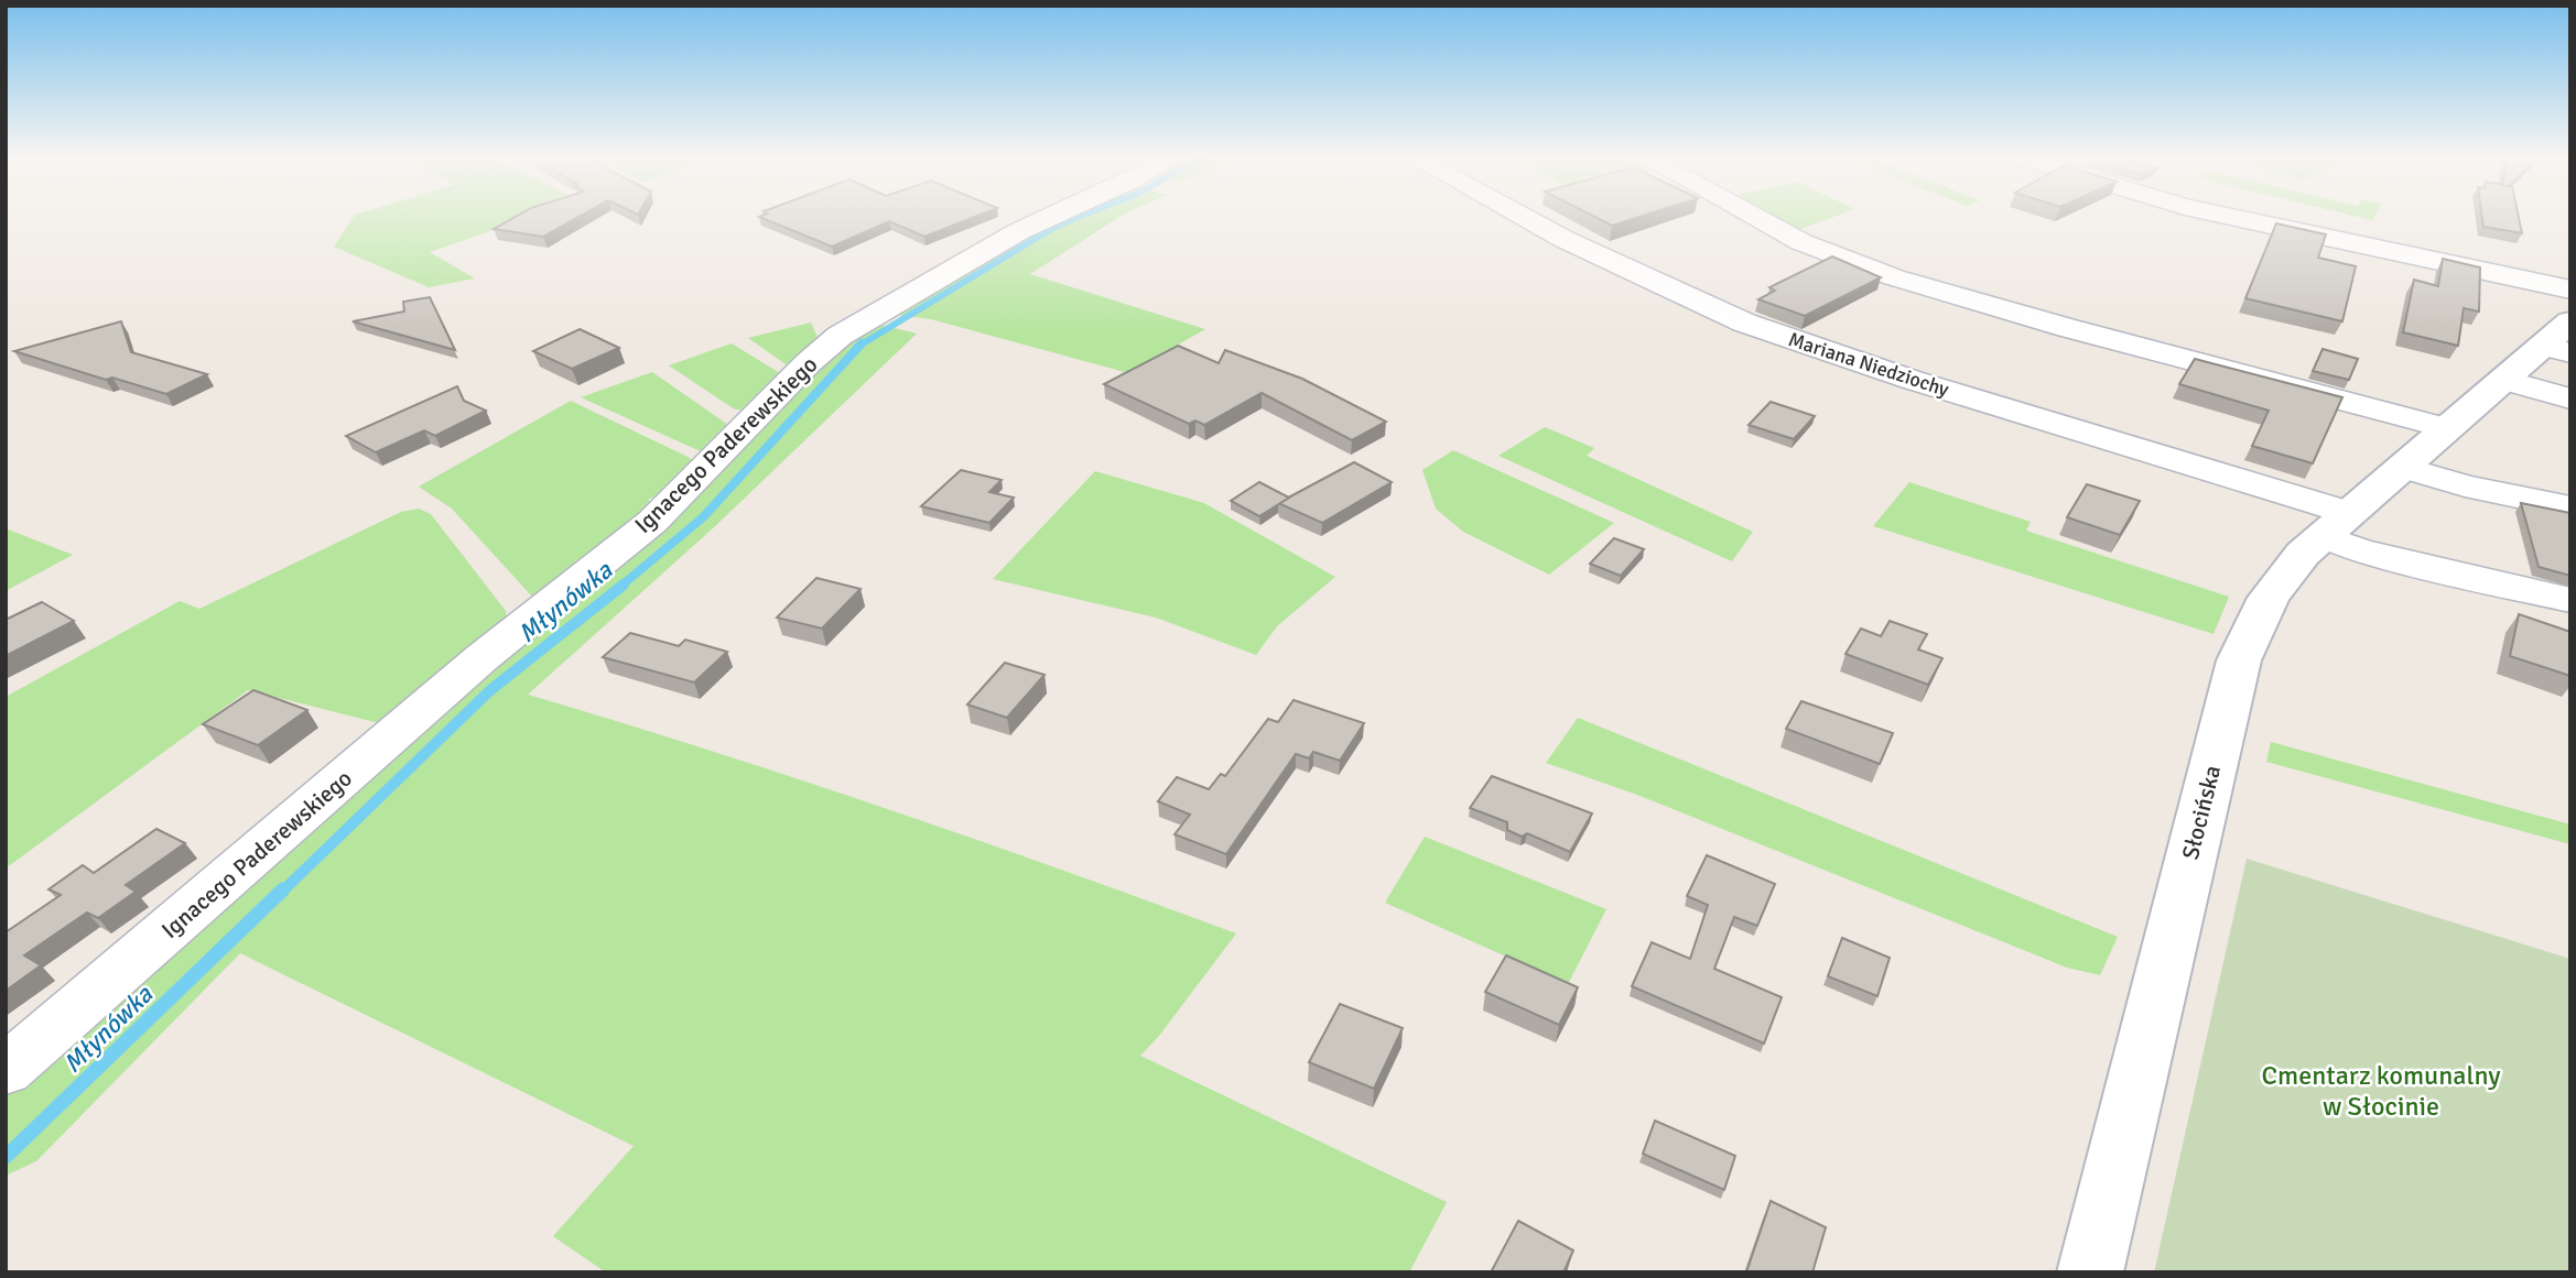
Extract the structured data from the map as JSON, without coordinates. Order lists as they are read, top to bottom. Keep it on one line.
{"streets":{"street":["Mariana Niedziochy","Ignacego Paderewskiego","Słocińska"]},"crossings":[["Mariana Niedziochy","Słocińska"]],"water":["Młynówka"],"parks":["Cmentarz komunalny w Słocinie"]}
